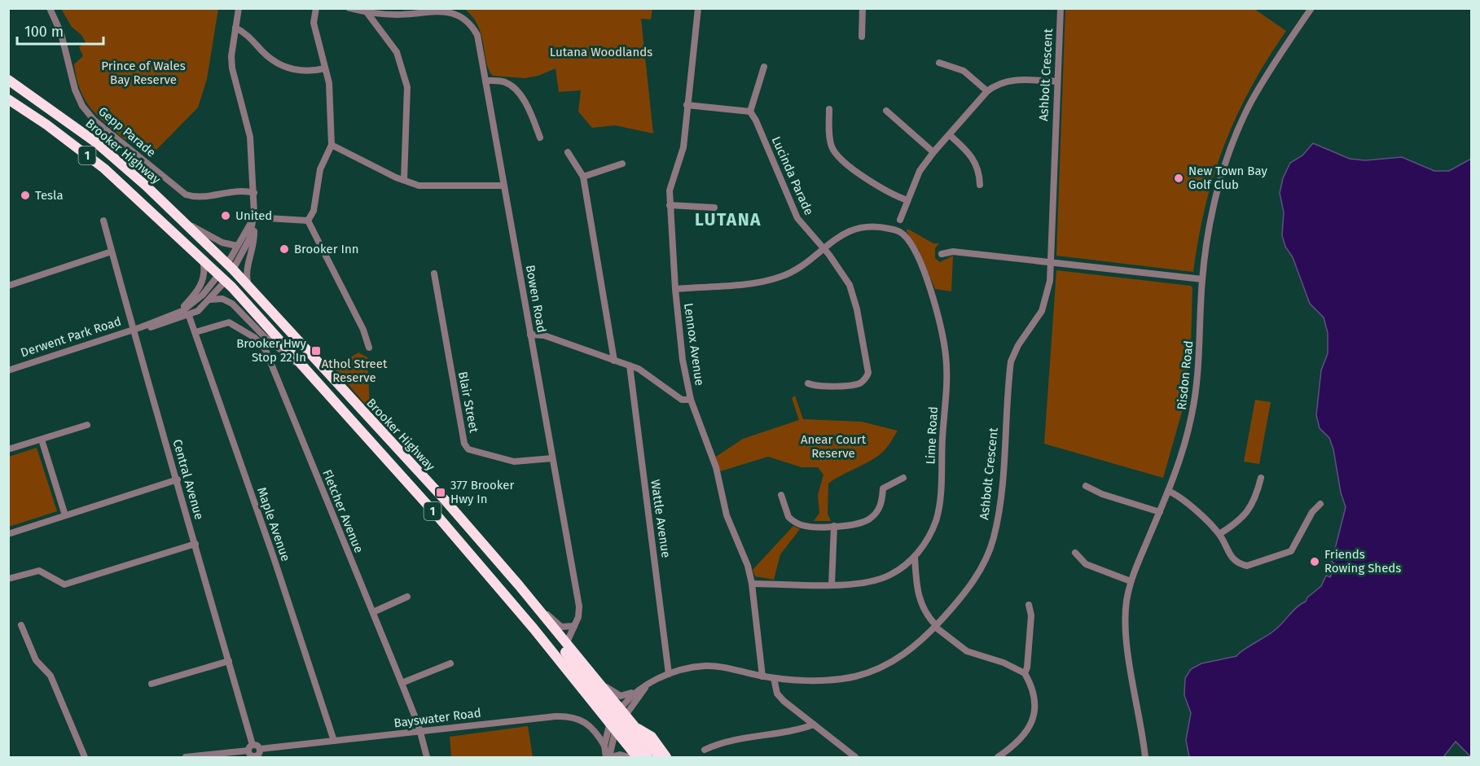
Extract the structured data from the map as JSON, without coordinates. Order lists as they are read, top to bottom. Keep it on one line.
{"streets":{"highway":["Brooker Highway","1","Derwent Park Road"],"street":["Ashbolt Crescent","Gepp Parade","Lucinda Parade","Bowen Road","Lennox Avenue","Risdon Road","Blair Street","Lime Road","Central Avenue","Fletcher Avenue","Wattle Avenue","Maple Avenue","Bayswater Road"]},"crossings":[["Ashbolt Crescent","Brooker Highway"],["Ashbolt Crescent","Lennox Avenue"],["Ashbolt Crescent","Wattle Avenue"],["Gepp Parade","Derwent Park Road"],["Brooker Highway","Bowen Road"],["Brooker Highway","Derwent Park Road"],["Lucinda Parade","Lime Road"],["Bowen Road","Blair Street"],["Derwent Park Road","Central Avenue"],["Derwent Park Road","Maple Avenue"],["Lennox Avenue","Lime Road"],["Fletcher Avenue","Maple Avenue"],["Fletcher Avenue","Bayswater Road"],["Maple Avenue","Bayswater Road"]],"districts":["LUTANA"],"parks":["Lutana Woodlands","Prince of Wales Bay Reserve","Athol Street Reserve","Anear Court Reserve"],"places":{"other":["New Town Bay Golf Club","Tesla","United","Brooker Inn","Friends Rowing Sheds"],"transit":["Brooker Hwy Stop 22 In","377 Brooker Hwy In"]},"scale_bar":"100 m"}
